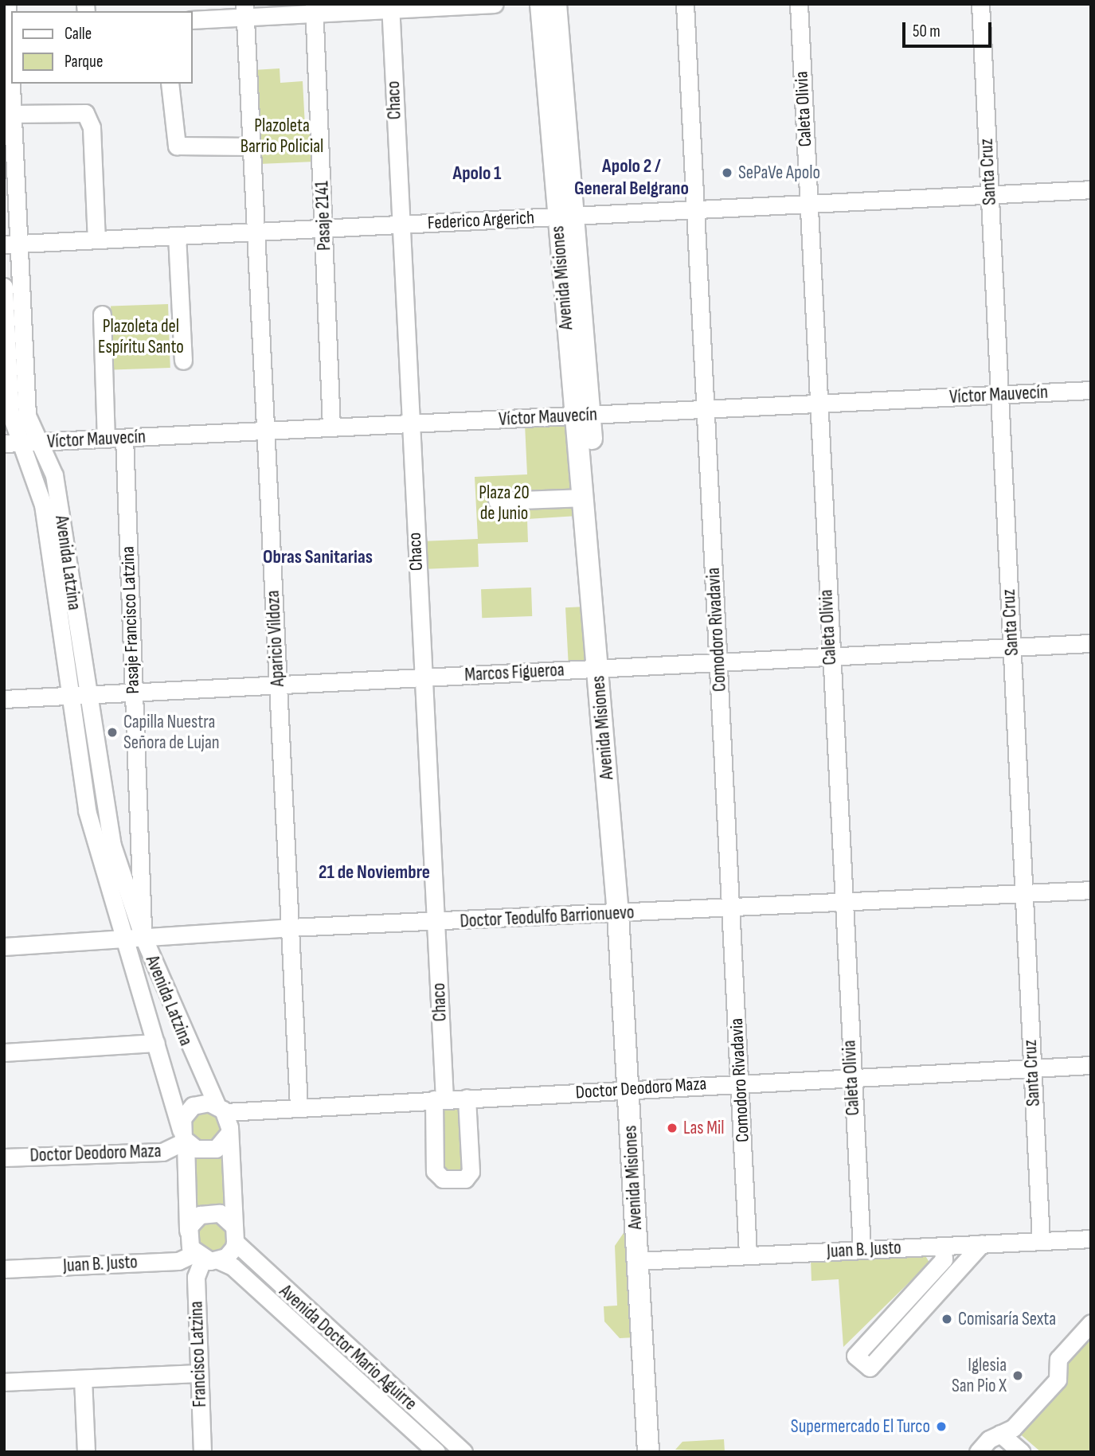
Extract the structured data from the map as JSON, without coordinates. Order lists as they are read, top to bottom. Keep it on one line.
{"streets":{"main road":["Avenida Misiones"],"street":["Chaco","Caleta Olivia","Santa Cruz","Pasaje 2141","Federico Argerich","Víctor Mauvecín","Avenida Latzina","Pasaje Francisco Latzina","Comodoro Rivadavia","Aparicio Vildoza","Marcos Figueroa","Doctor Teodulfo Barrionuevo","Doctor Deodoro Maza","Juan B. Justo","Avenida Doctor Mario Aguirre","Francisco Latzina"]},"crossings":[["Chaco","Federico Argerich"],["Chaco","Víctor Mauvecín"],["Chaco","Marcos Figueroa"],["Chaco","Doctor Teodulfo Barrionuevo"],["Chaco","Doctor Deodoro Maza"],["Caleta Olivia","Federico Argerich"],["Caleta Olivia","Víctor Mauvecín"],["Caleta Olivia","Marcos Figueroa"],["Caleta Olivia","Doctor Teodulfo Barrionuevo"],["Caleta Olivia","Doctor Deodoro Maza"],["Caleta Olivia","Juan B. Justo"],["Santa Cruz","Federico Argerich"],["Santa Cruz","Víctor Mauvecín"],["Santa Cruz","Marcos Figueroa"],["Santa Cruz","Doctor Teodulfo Barrionuevo"],["Santa Cruz","Doctor Deodoro Maza"],["Santa Cruz","Juan B. Justo"],["Pasaje 2141","Federico Argerich"],["Pasaje 2141","Víctor Mauvecín"],["Federico Argerich","Avenida Misiones"],["Federico Argerich","Avenida Latzina"],["Federico Argerich","Comodoro Rivadavia"],["Federico Argerich","Aparicio Vildoza"],["Avenida Misiones","Víctor Mauvecín"],["Avenida Misiones","Marcos Figueroa"],["Avenida Misiones","Doctor Teodulfo Barrionuevo"],["Avenida Misiones","Doctor Deodoro Maza"],["Avenida Misiones","Juan B. Justo"],["Víctor Mauvecín","Avenida Latzina"],["Víctor Mauvecín","Pasaje Francisco Latzina"],["Víctor Mauvecín","Comodoro Rivadavia"],["Víctor Mauvecín","Aparicio Vildoza"],["Avenida Latzina","Pasaje Francisco Latzina"],["Avenida Latzina","Marcos Figueroa"],["Avenida Latzina","Doctor Teodulfo Barrionuevo"],["Avenida Latzina","Doctor Deodoro Maza"],["Avenida Latzina","Juan B. Justo"],["Avenida Latzina","Avenida Doctor Mario Aguirre"],["Avenida Latzina","Francisco Latzina"],["Pasaje Francisco Latzina","Marcos Figueroa"],["Pasaje Francisco Latzina","Doctor Teodulfo Barrionuevo"],["Comodoro Rivadavia","Marcos Figueroa"],["Comodoro Rivadavia","Doctor Teodulfo Barrionuevo"],["Comodoro Rivadavia","Doctor Deodoro Maza"],["Comodoro Rivadavia","Juan B. Justo"],["Aparicio Vildoza","Marcos Figueroa"],["Aparicio Vildoza","Doctor Teodulfo Barrionuevo"],["Aparicio Vildoza","Doctor Deodoro Maza"],["Juan B. Justo","Avenida Doctor Mario Aguirre"],["Juan B. Justo","Francisco Latzina"],["Avenida Doctor Mario Aguirre","Francisco Latzina"]],"districts":["Apolo 2 / General Belgrano","Apolo 1","Obras Sanitarias","21 de Noviembre"],"parks":["Plazoleta Barrio Policial","Plazoleta del Espíritu Santo","Plaza 20 de Junio"],"places":["SePaVe Apolo","Capilla Nuestra Señora de Lujan","Las Mil","Comisaría Sexta","Iglesia San Pio X","Supermercado El Turco"],"legend":["Calle","Parque"],"scale_bar":"50 m"}
